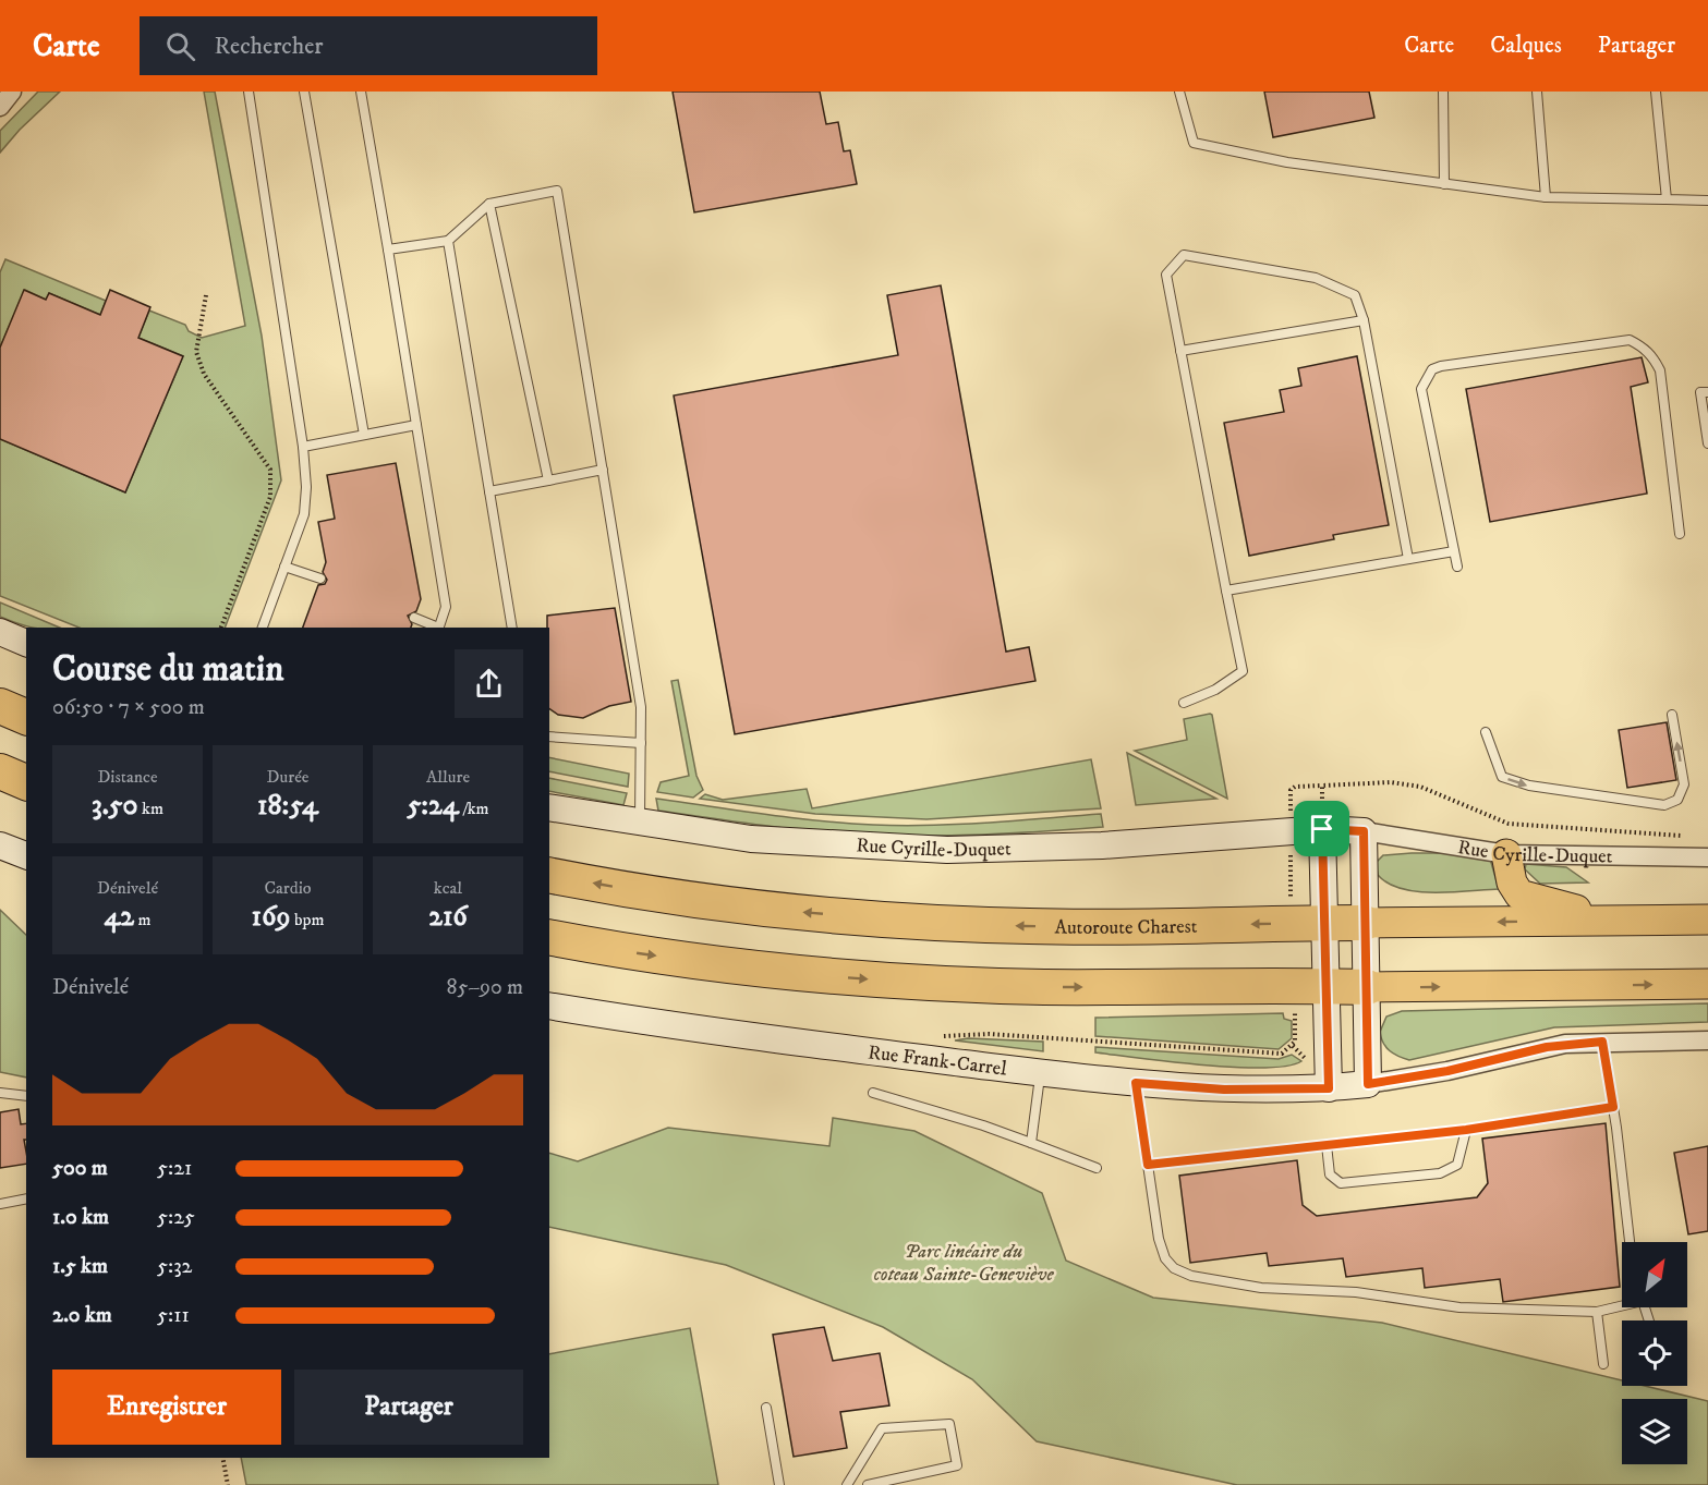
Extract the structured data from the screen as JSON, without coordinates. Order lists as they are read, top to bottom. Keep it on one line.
{"streets":{"highway":["Autoroute Charest"],"street":["Rue Cyrille-Duquet","Rue Frank-Carrel"]},"parks":["Parc linéaire du coteau Sainte-Geneviève"],"north":"top right","page":{"header":"Carte","search":"Rechercher","nav":["Carte","Calques","Partager"],"heading":["Course du matin","06:50 · 7 × 500 m"],"stats":[["Distance","3.50 km"],["Durée","18:54"],["Allure","5:24 /km"],["Dénivelé","42 m"],["Cardio","169 bpm"],["kcal","216"]],"chart":["Dénivelé","85–90 m"],"list":[{"name":"500 m","note":"5:21"},{"name":"1.0 km","note":"5:25"},{"name":"1.5 km","note":"5:32"},{"name":"2.0 km","note":"5:11"}],"buttons":["Enregistrer","Partager"]}}
